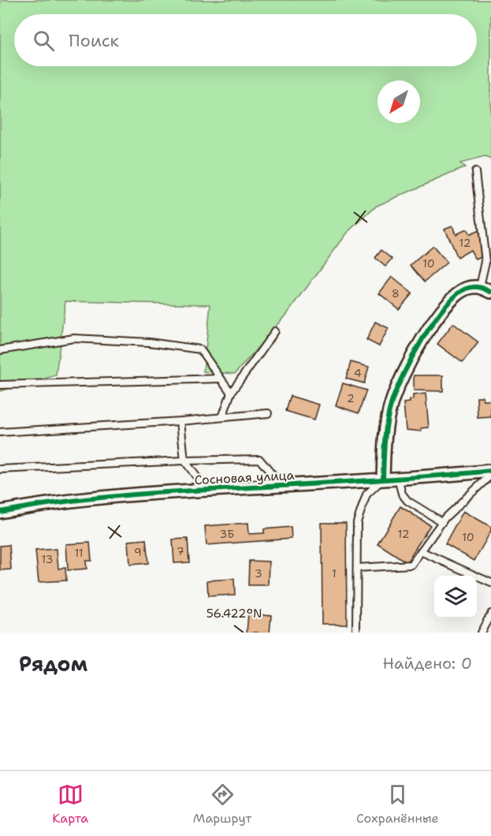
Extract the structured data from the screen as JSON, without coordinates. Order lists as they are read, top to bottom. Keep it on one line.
{"streets":{"street":["Сосновая улица"]},"house_numbers":["12","10","8","4","2","3Б","12","10","7","9","11","13","3","1"],"north":"bottom left","page":{"search":"Поиск","heading":["Рядом","Найдено: 0"],"nav":["Карта","Маршрут","Сохранённые"]},"coordinates":["56.422°N"]}
